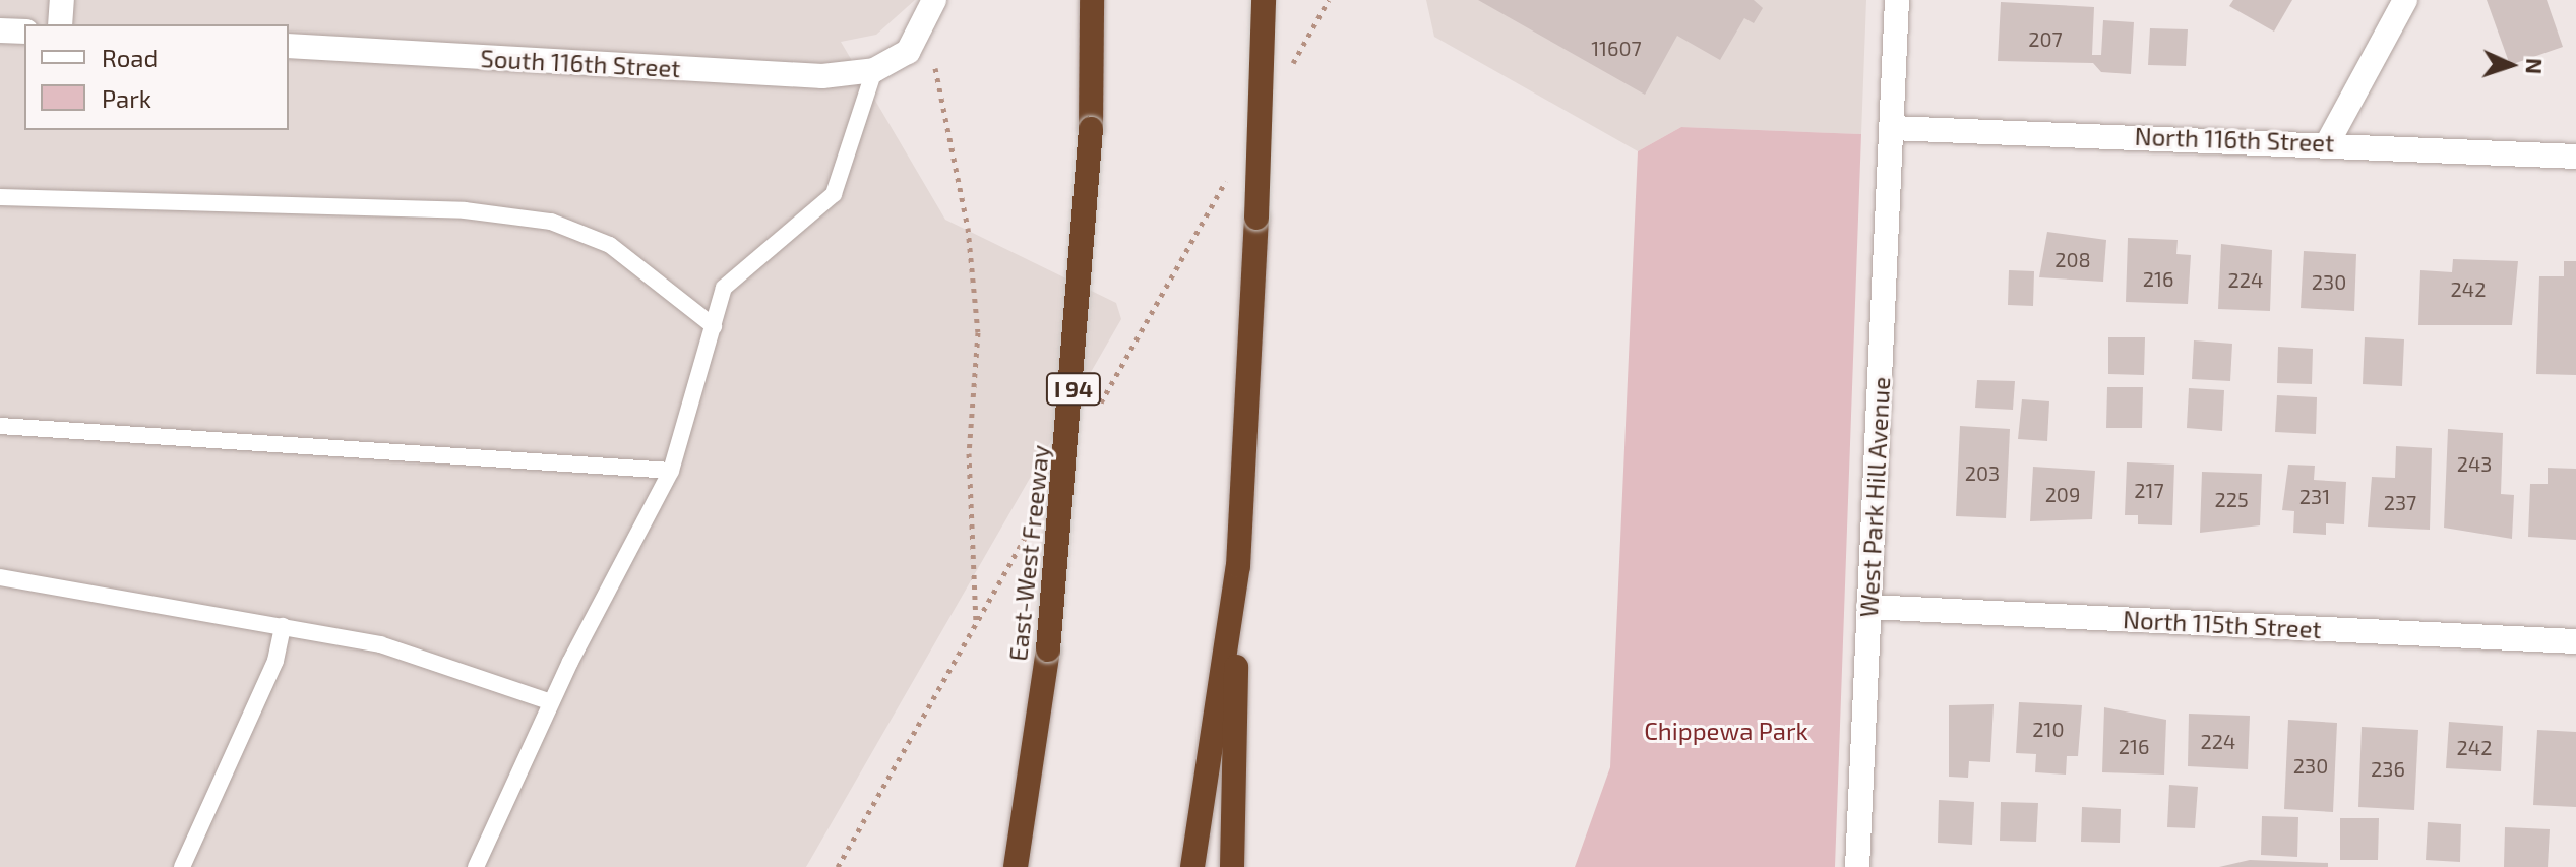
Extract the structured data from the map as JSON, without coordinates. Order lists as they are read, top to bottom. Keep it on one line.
{"streets":{"highway":["I 94","East-West Freeway"],"street":["South 116th Street","North 116th Street","West Park Hill Avenue","North 115th Street"]},"crossings":[["North 116th Street","West Park Hill Avenue"],["West Park Hill Avenue","North 115th Street"]],"parks":["Chippewa Park"],"house_numbers":["207","11607","208","216","224","230","242","243","203","217","209","231","225","237","210","224","216","242","230","236"],"legend":["Road","Park"],"north":"right"}
